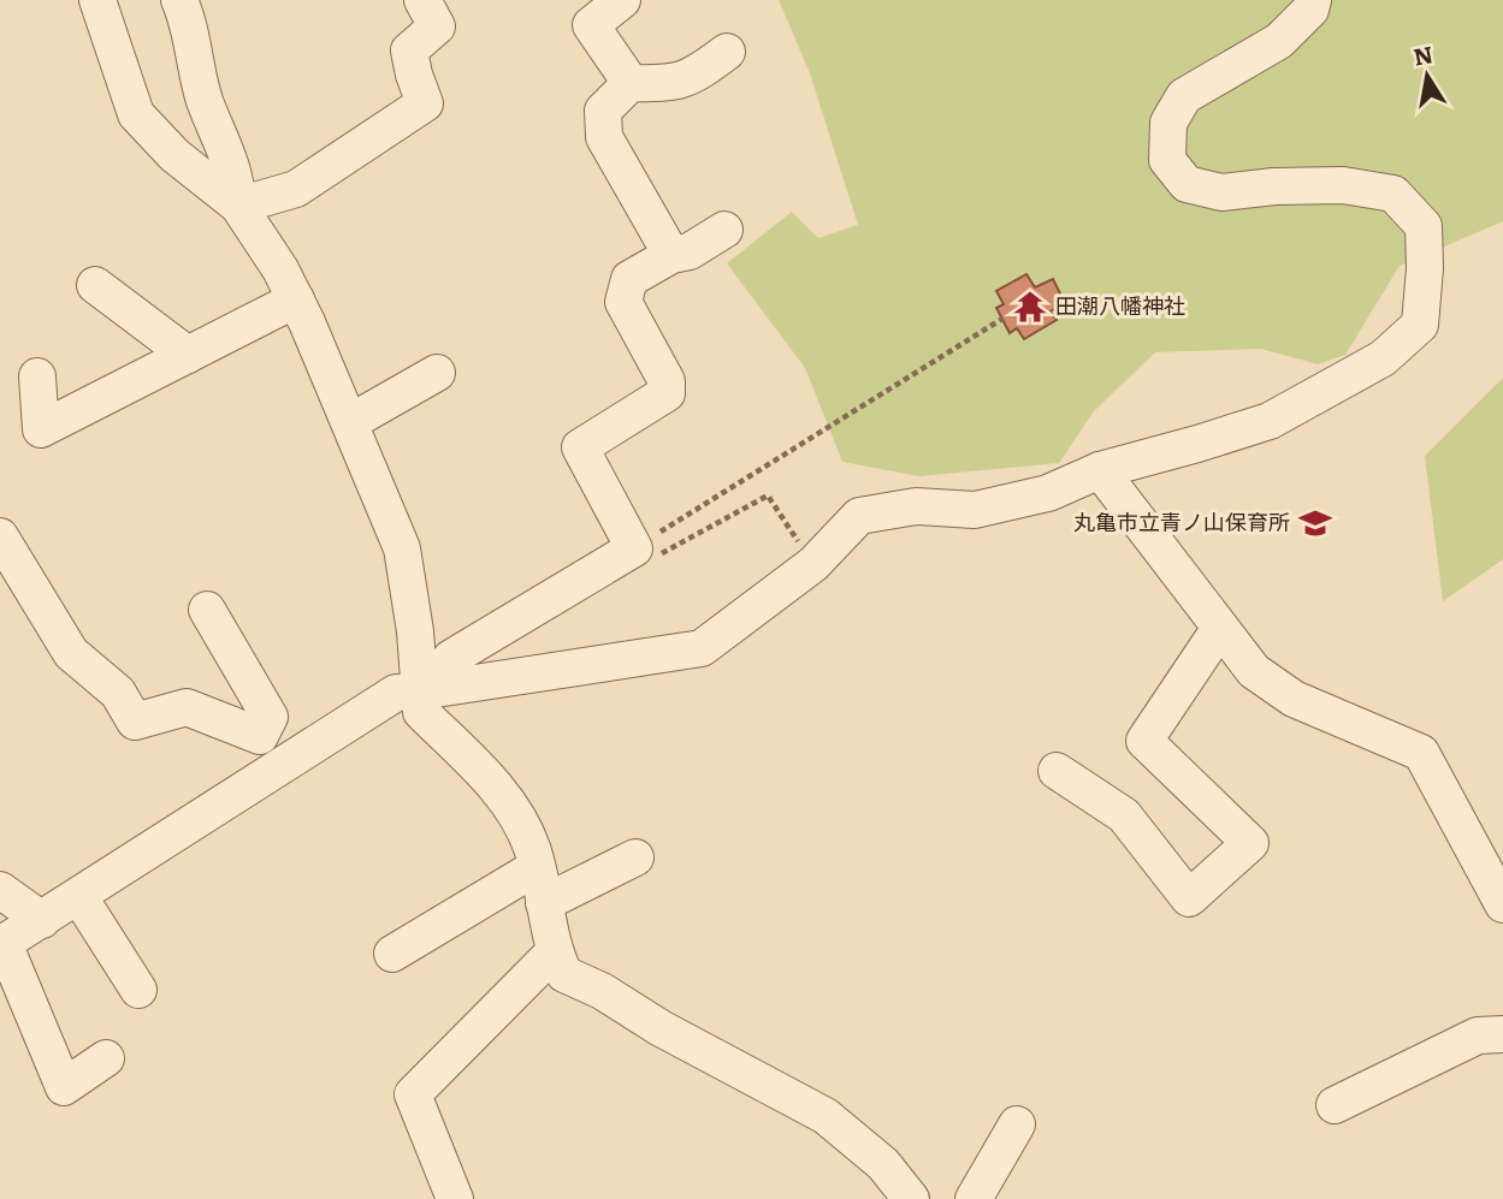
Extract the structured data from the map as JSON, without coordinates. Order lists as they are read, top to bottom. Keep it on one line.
{"places":{"temple":["田潮八幡神社"],"school or university":["丸亀市立青ノ山保育所"]},"north":"top"}
